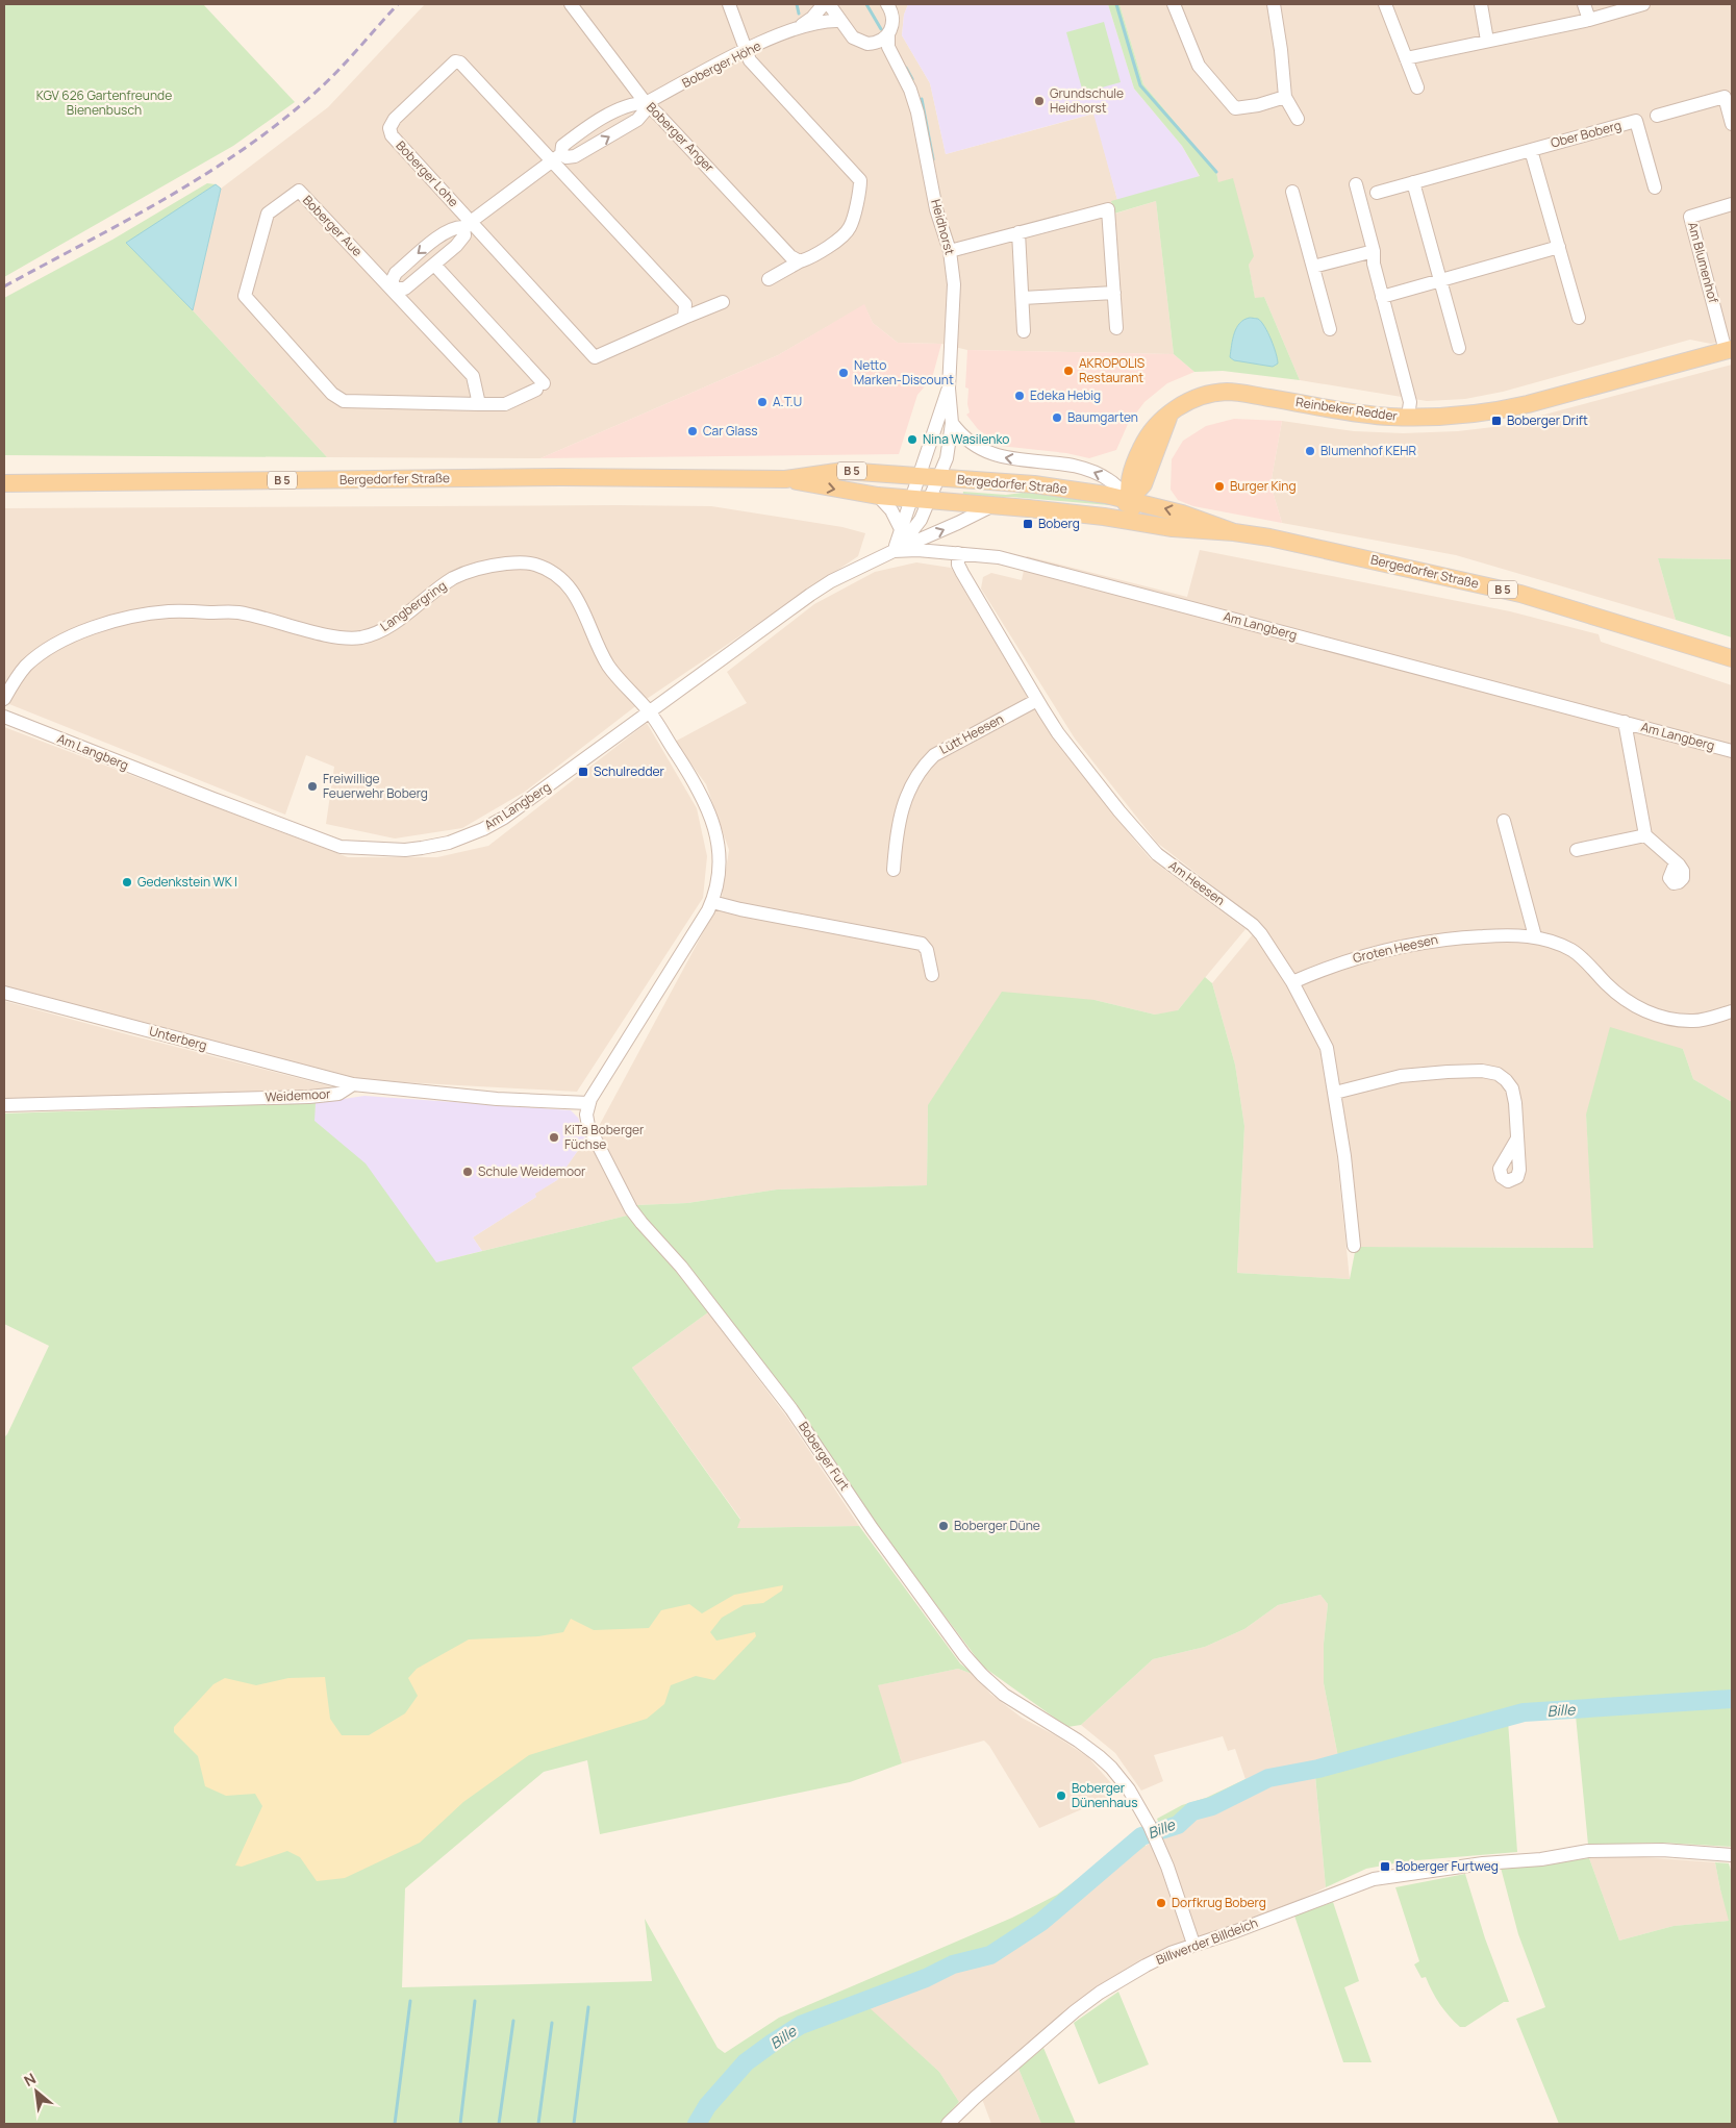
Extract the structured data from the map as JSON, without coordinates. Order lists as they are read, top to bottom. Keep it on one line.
{"streets":{"main road":["Reinbeker Redder","B 5","Bergedorfer Straße"],"street":["Boberger Höhe","Ober Boberg","Boberger Anger","Boberger Lohe","Boberger Aue","Heidhorst","Am Blumenhof","Langbergring","Am Langberg","Lütt Heesen","Am Heesen","Groten Heesen","Unterberg","Weidemoor","Boberger Furt","Billwerder Billdeich"]},"crossings":[["Boberger Höhe","Boberger Anger"],["Boberger Höhe","Boberger Lohe"],["Boberger Höhe","Boberger Aue"],["Boberger Höhe","Heidhorst"],["Heidhorst","Bergedorfer Straße"],["Heidhorst","Am Langberg"],["Am Blumenhof","Reinbeker Redder"],["Reinbeker Redder","Bergedorfer Straße"],["Bergedorfer Straße","Am Langberg"],["Langbergring","Am Langberg"],["Am Langberg","Am Heesen"],["Lütt Heesen","Am Heesen"],["Am Heesen","Groten Heesen"],["Unterberg","Weidemoor"],["Weidemoor","Boberger Furt"],["Boberger Furt","Billwerder Billdeich"]],"water":["Bille"],"parks":["KGV 626 Gartenfreunde Bienenbusch"],"places":{"other":["Grundschule Heidhorst","AKROPOLIS Restaurant","Netto Marken-Discount","Edeka Hebig","A.T.U","Baumgarten","Car Glass","Nina Wasilenko","Blumenhof KEHR","Burger King","Freiwillige Feuerwehr Boberg","Gedenkstein WK I","KiTa Boberger Füchse","Schule Weidemoor","Boberger Düne","Boberger Dünenhaus","Dorfkrug Boberg"],"transit":["Boberger Drift","Boberg","Schulredder","Boberger Furtweg"]},"north":"top left"}
